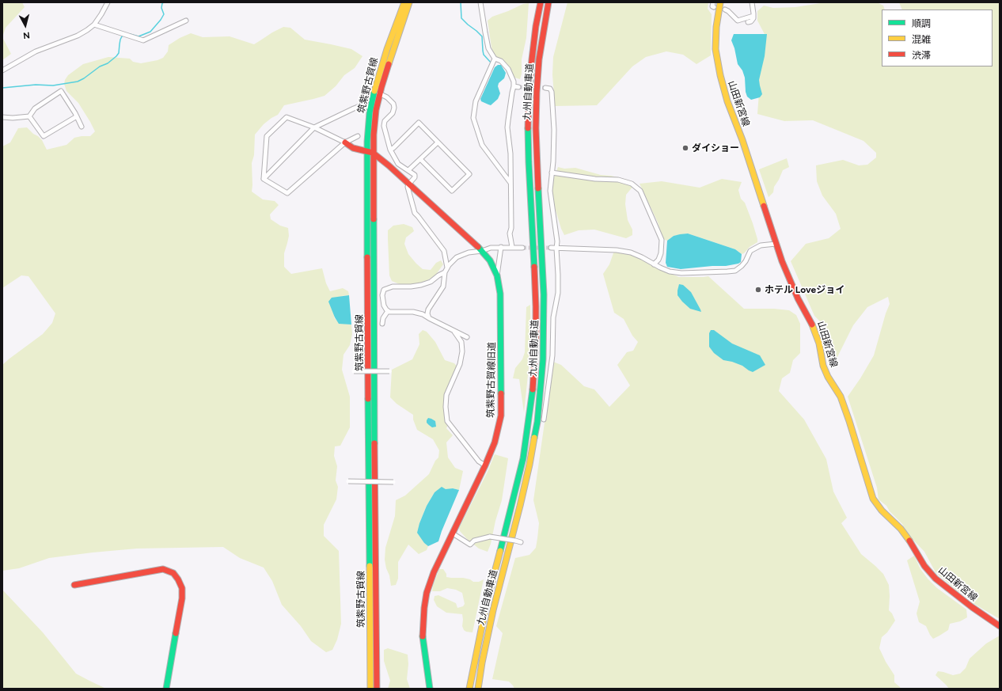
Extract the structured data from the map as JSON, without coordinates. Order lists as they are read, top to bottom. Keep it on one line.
{"streets":{"main road":["筑紫野古賀線","九州自動車道","山田新宮線","筑紫野古賀線旧道"]},"crossings":[["筑紫野古賀線","筑紫野古賀線旧道"]],"places":["ダイショー","ホテル Loveジョイ"],"legend":["順調","混雑","渋滞"],"north":"bottom"}
